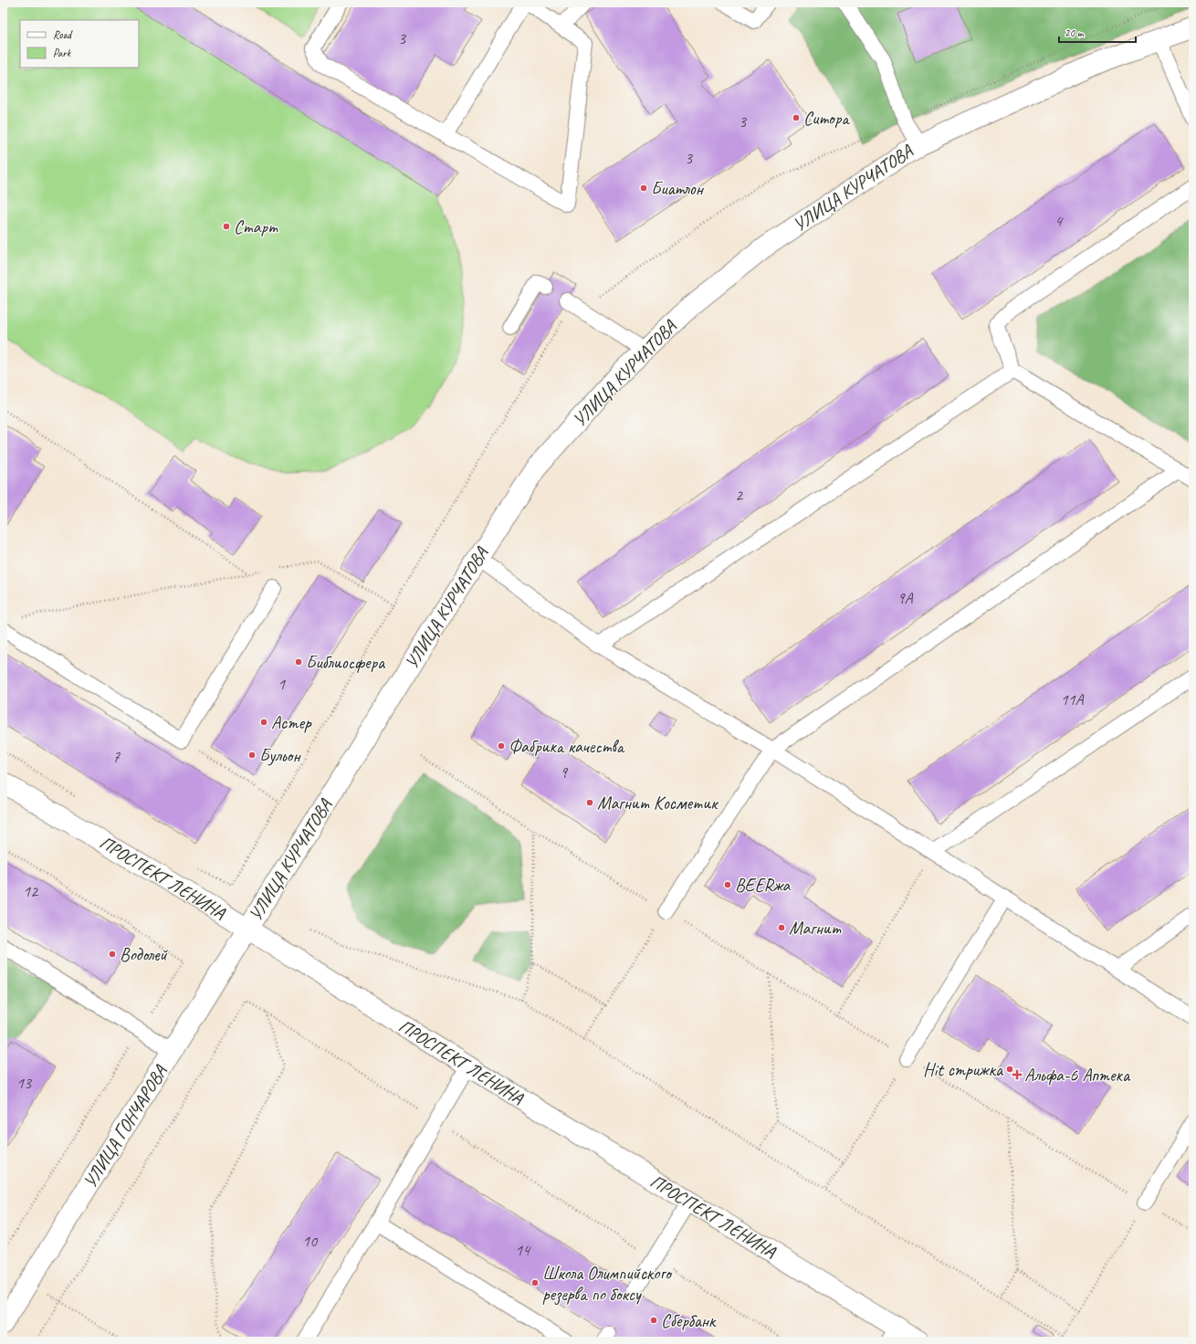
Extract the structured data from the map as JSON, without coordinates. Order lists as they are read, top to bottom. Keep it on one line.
{"streets":{"street":["УЛИЦА КУРЧАТОВА","ПРОСПЕКТ ЛЕНИНА","УЛИЦА ГОНЧАРОВА"]},"crossings":[["УЛИЦА КУРЧАТОВА","ПРОСПЕКТ ЛЕНИНА"],["УЛИЦА КУРЧАТОВА","УЛИЦА ГОНЧАРОВА"],["ПРОСПЕКТ ЛЕНИНА","УЛИЦА ГОНЧАРОВА"]],"places":{"other":["Ситора","Биатлон","Старт","Библиосфера","Астер","Фабрика качества","Бульон","Магнит Косметик","BEERжа","Магнит","Водолей","Hit стрижка","Школа Олимпийского резерва по боксу","Сбербанк"],"health":["Альфа-6 Аптека"]},"house_numbers":["3","3","3","4","2","9А","1","11А","7","9","12","13","10","14"],"legend":["Road","Park"],"scale_bar":"20 m"}
